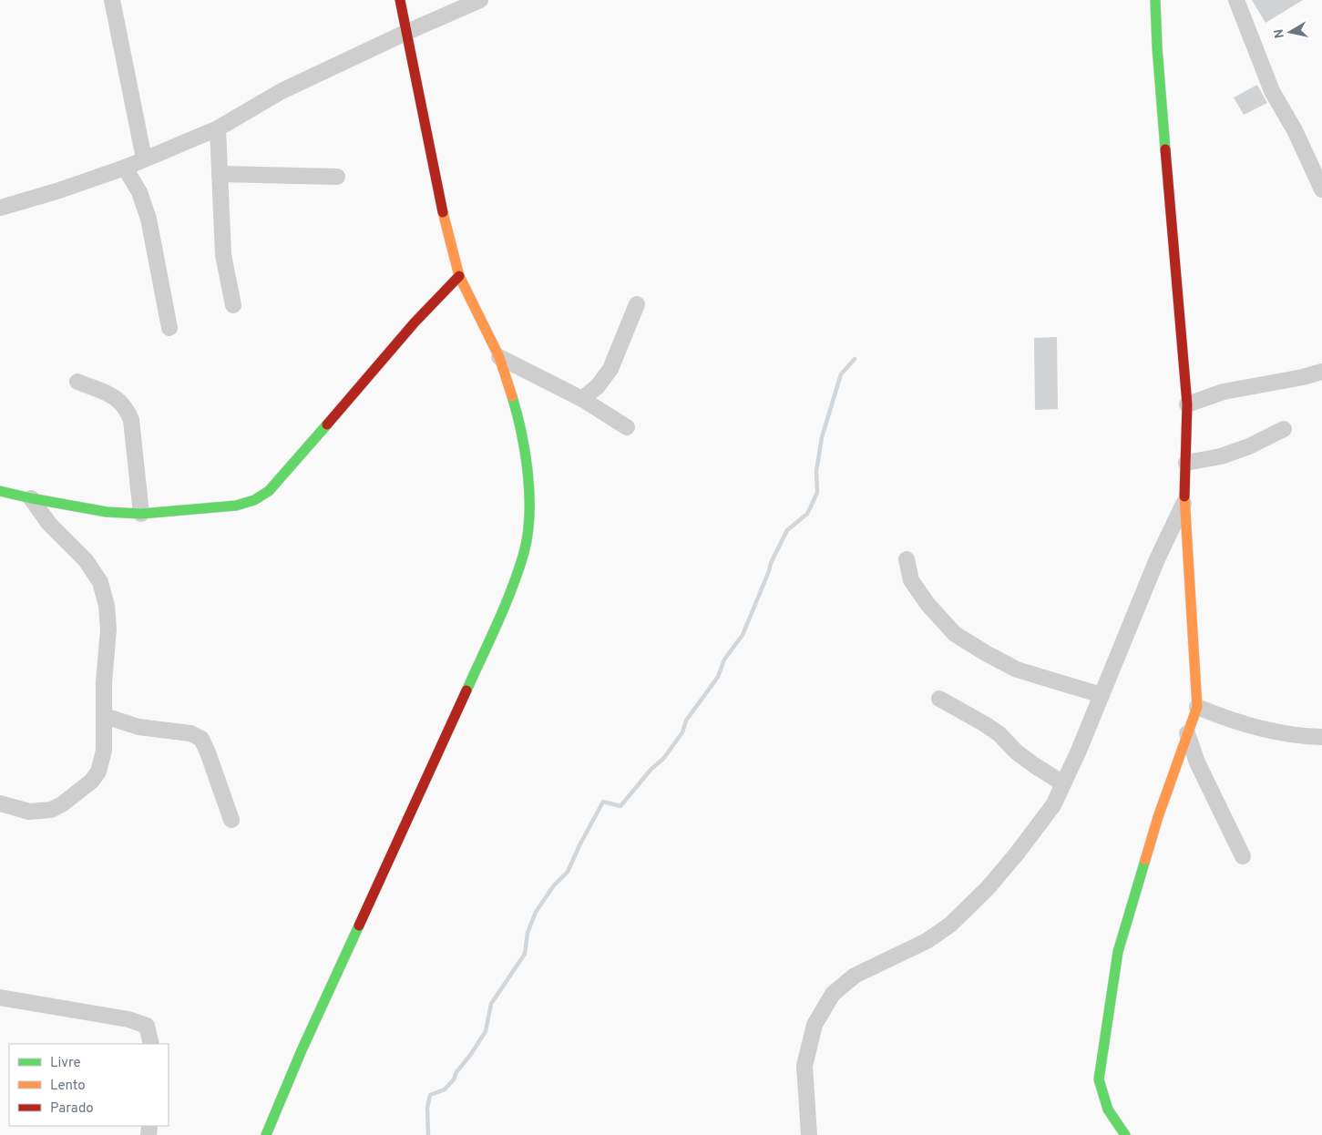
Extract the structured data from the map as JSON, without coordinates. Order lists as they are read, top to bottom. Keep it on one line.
{"legend":["Livre","Lento","Parado"],"north":"left"}
